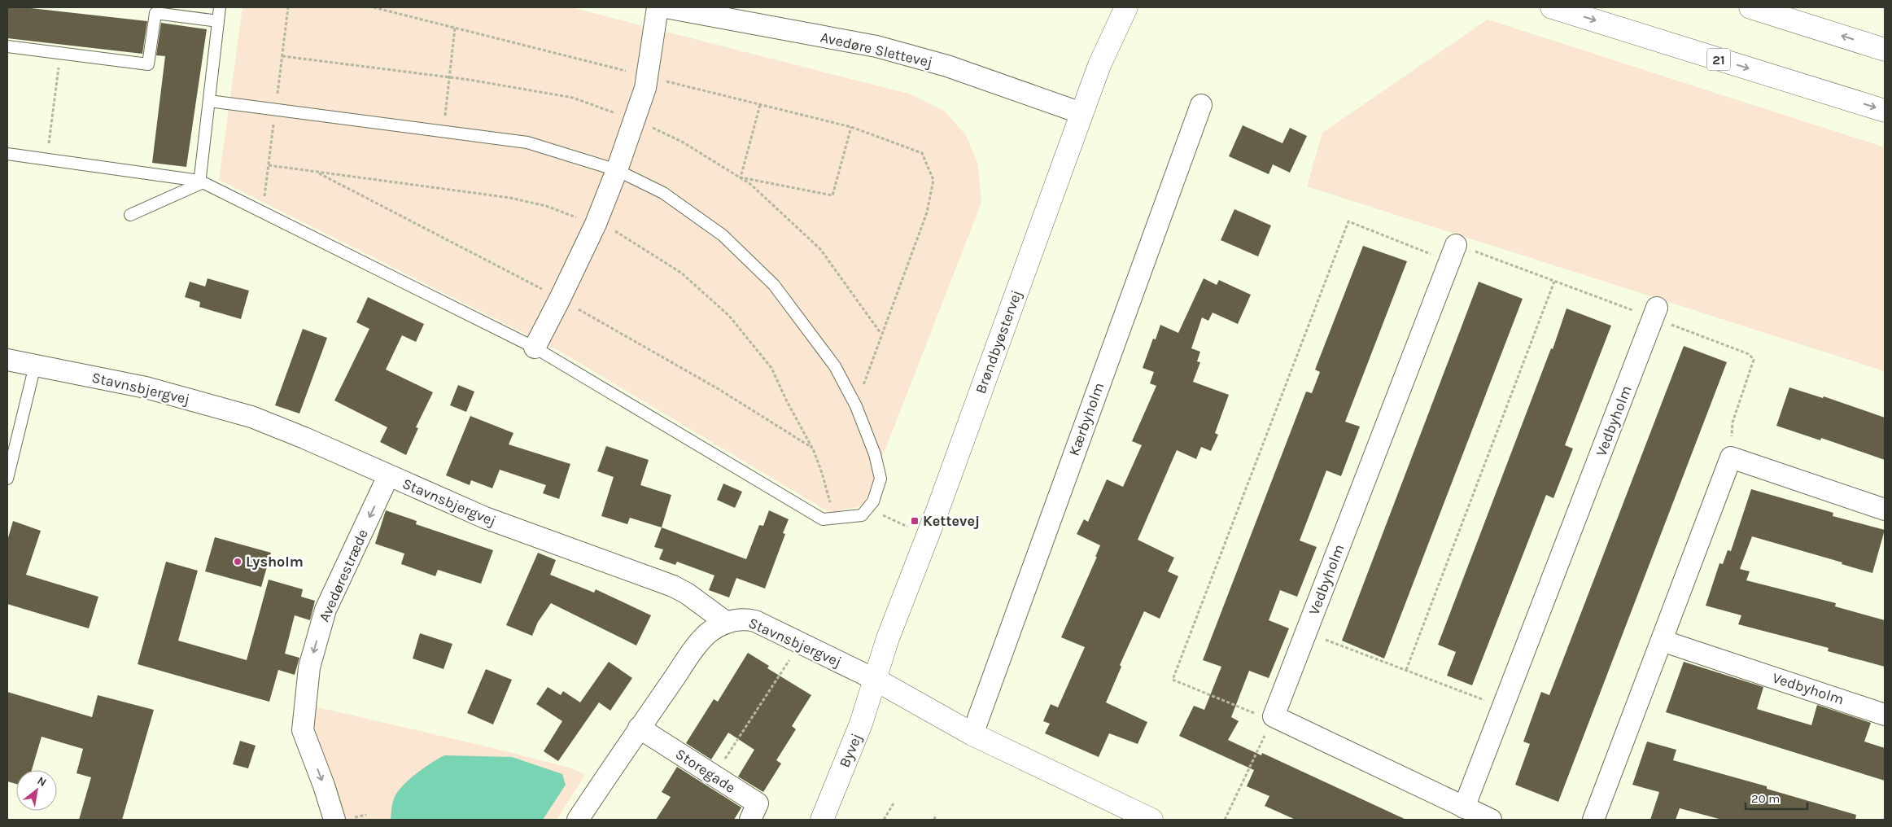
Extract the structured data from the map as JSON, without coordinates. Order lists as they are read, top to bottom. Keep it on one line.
{"streets":{"main road":["21","Brøndbyøstervej","Byvej"],"street":["Avedøre Slettevej","Stavnsbjergvej","Kærbyholm","Vedbyholm","Avedørestræde","Storegade"]},"crossings":[["Avedøre Slettevej","Brøndbyøstervej"],["Brøndbyøstervej","Stavnsbjergvej"],["Brøndbyøstervej","Byvej"],["Stavnsbjergvej","Avedørestræde"],["Stavnsbjergvej","Byvej"]],"one_way":["Avedørestræde"],"places":{"transit":["Kettevej"],"other":["Lysholm"]},"scale_bar":"20 m","north":"top right"}
